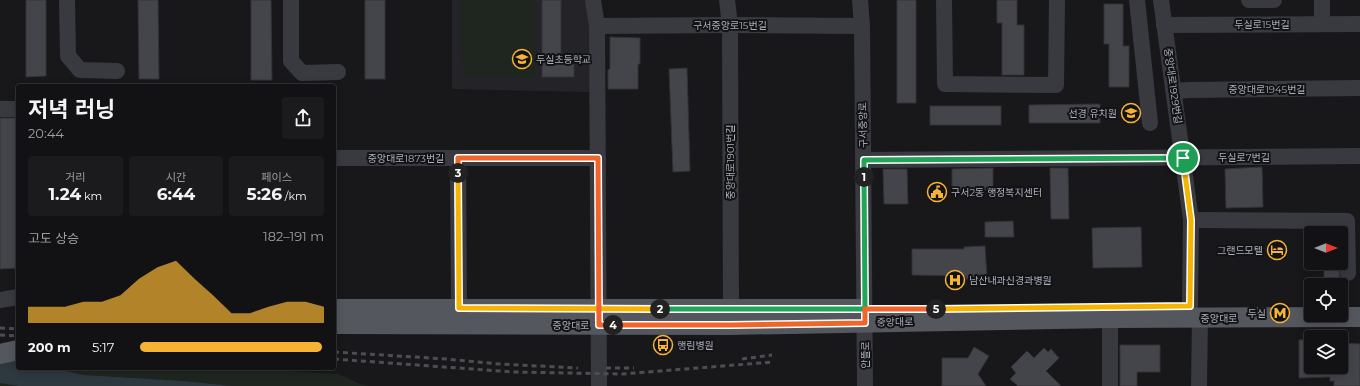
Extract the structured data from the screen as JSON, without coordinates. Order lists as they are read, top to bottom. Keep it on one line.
{"streets":{"main road":["중앙대로"],"street":["두실로15번길","구서중앙로15번길","중앙대로1929번길","중앙대로1945번길","구서중앙로","두실로7번길","중앙대로1873번길","중앙대로1901번길","안뜰로"]},"crossings":[["두실로15번길","중앙대로1929번길"],["구서중앙로15번길","구서중앙로"],["구서중앙로15번길","중앙대로1901번길"],["중앙대로1929번길","중앙대로1945번길"],["중앙대로1929번길","두실로7번길"],["중앙대로1929번길","중앙대로"],["구서중앙로","두실로7번길"],["구서중앙로","중앙대로"],["구서중앙로","안뜰로"],["중앙대로1901번길","중앙대로"],["중앙대로","안뜰로"]],"places":{"school or university":["두실초등학교","선경 유치원"],"public building":["구서2동 행정복지센터"],"hotel":["그랜드모텔"],"hospital":["남산내과신경과병원"],"metro station":["두실"],"bus stop":["행림병원"]},"north":"right","page":{"heading":["저녁 러닝","20:44"],"stats":[["거리","1.24 km"],["시간","6:44"],["페이스","5:26 /km"]],"pins":["3","1","2","5","4"],"chart":["고도 상승","182–191 m"],"list":[{"name":"200 m","note":"5:17"}]}}
